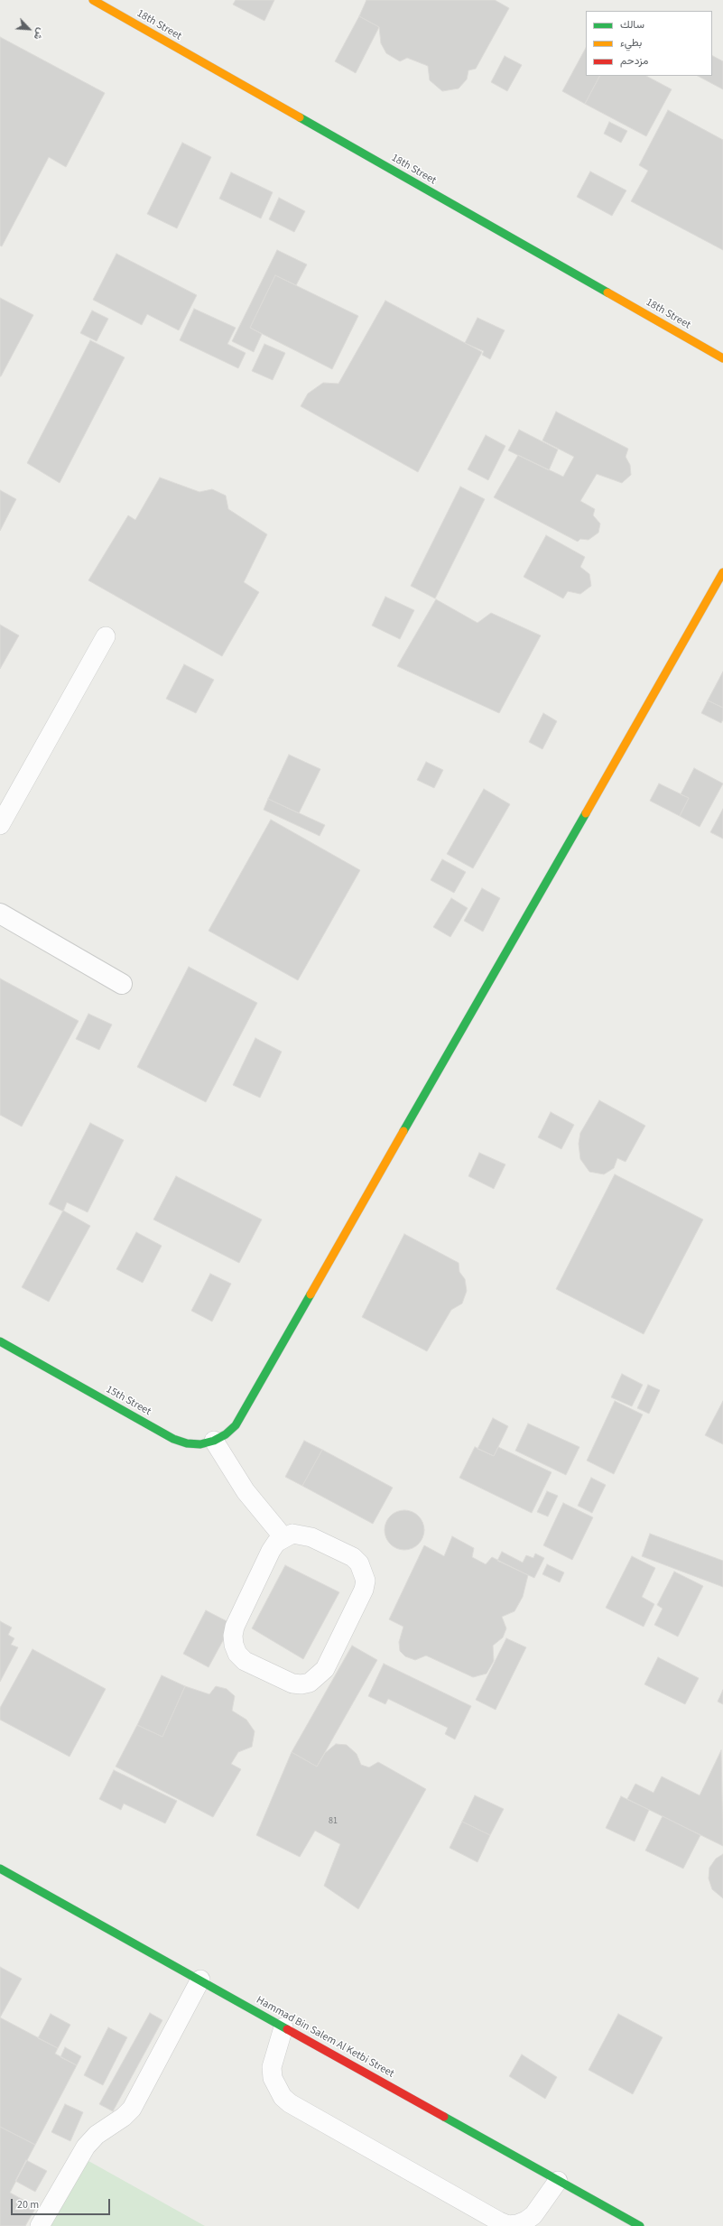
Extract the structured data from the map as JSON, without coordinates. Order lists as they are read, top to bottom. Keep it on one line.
{"streets":{"street":["18th Street","15th Street","Hammad Bin Salem Al Ketbi Street"]},"house_numbers":["81"],"legend":["سالك","بطيء","مزدحم"],"scale_bar":"20 m","north":"bottom right"}
